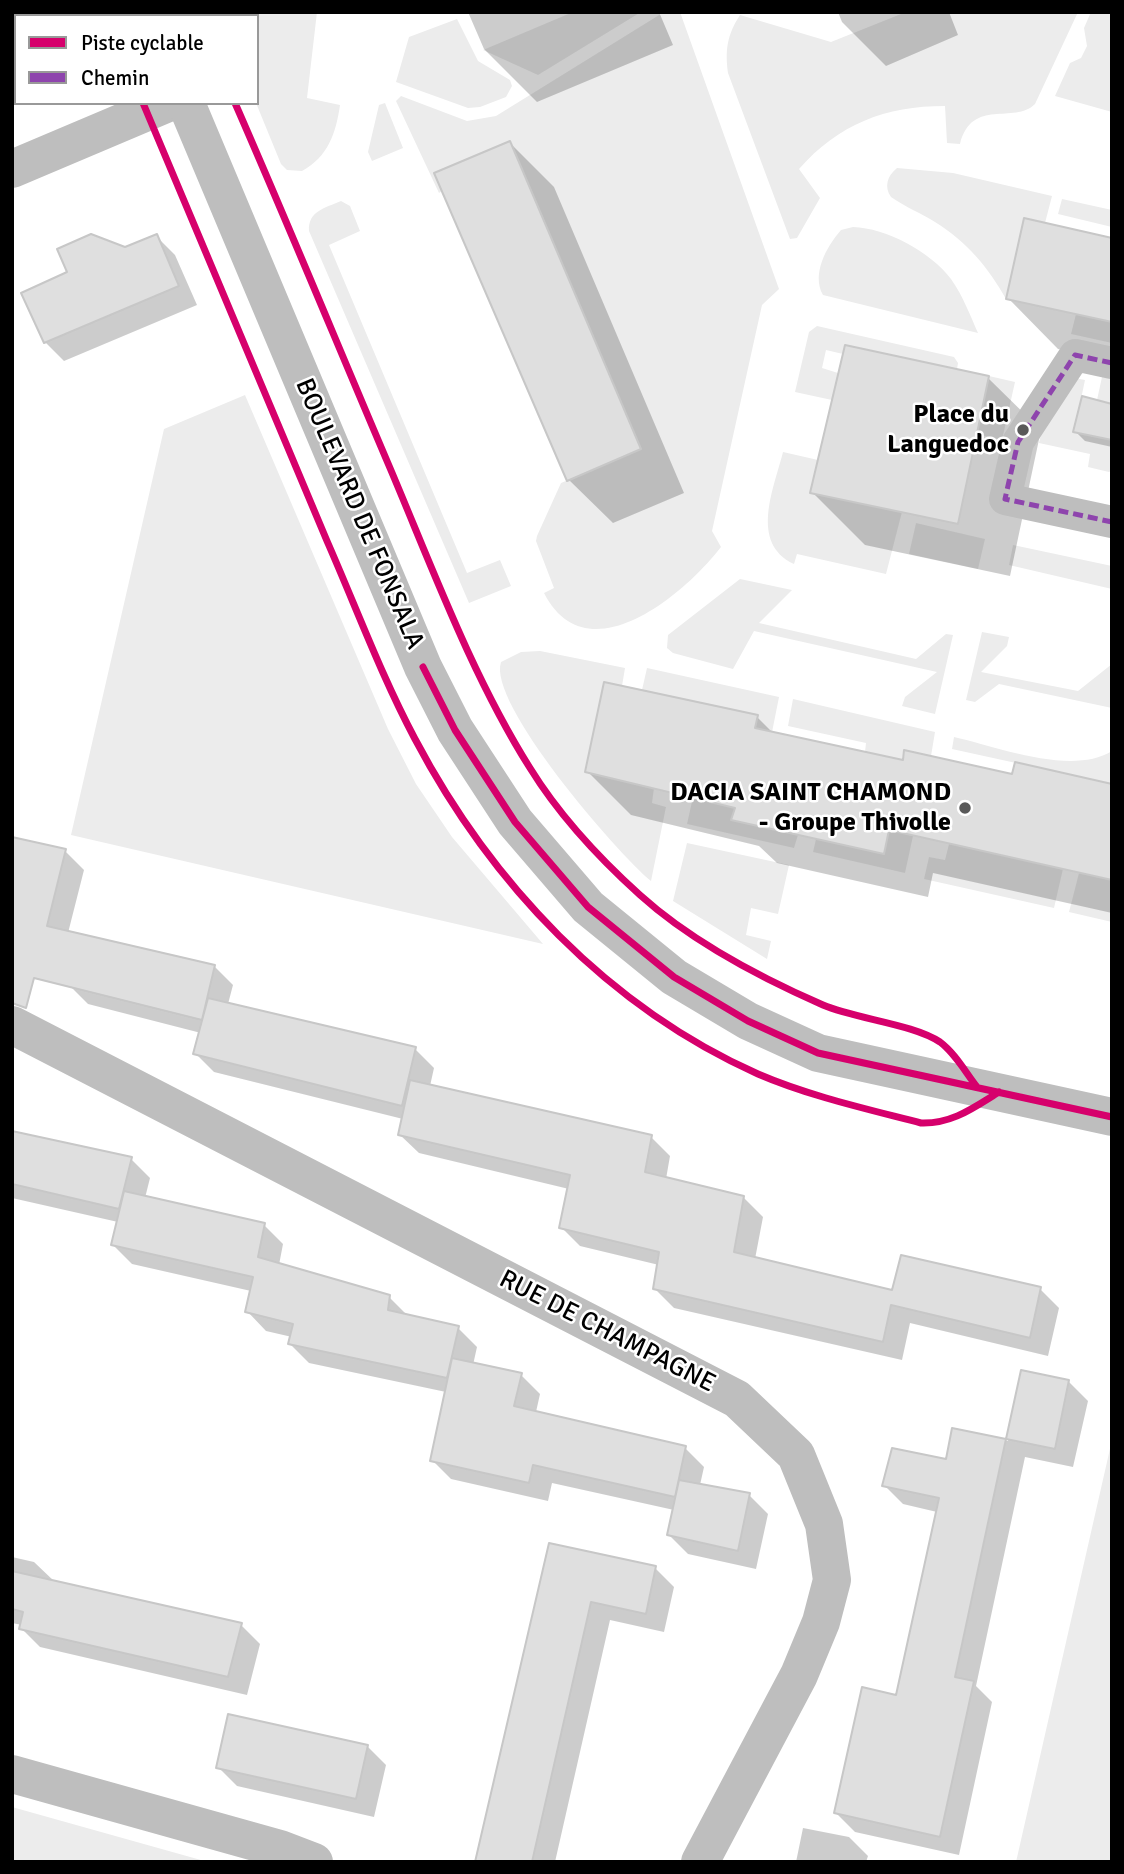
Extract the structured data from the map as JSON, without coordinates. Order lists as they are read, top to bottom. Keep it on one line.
{"streets":{"street":["BOULEVARD DE FONSALA","RUE DE CHAMPAGNE"]},"places":["Place du Languedoc","DACIA SAINT CHAMOND - Groupe Thivolle"],"legend":["Piste cyclable","Chemin"]}
